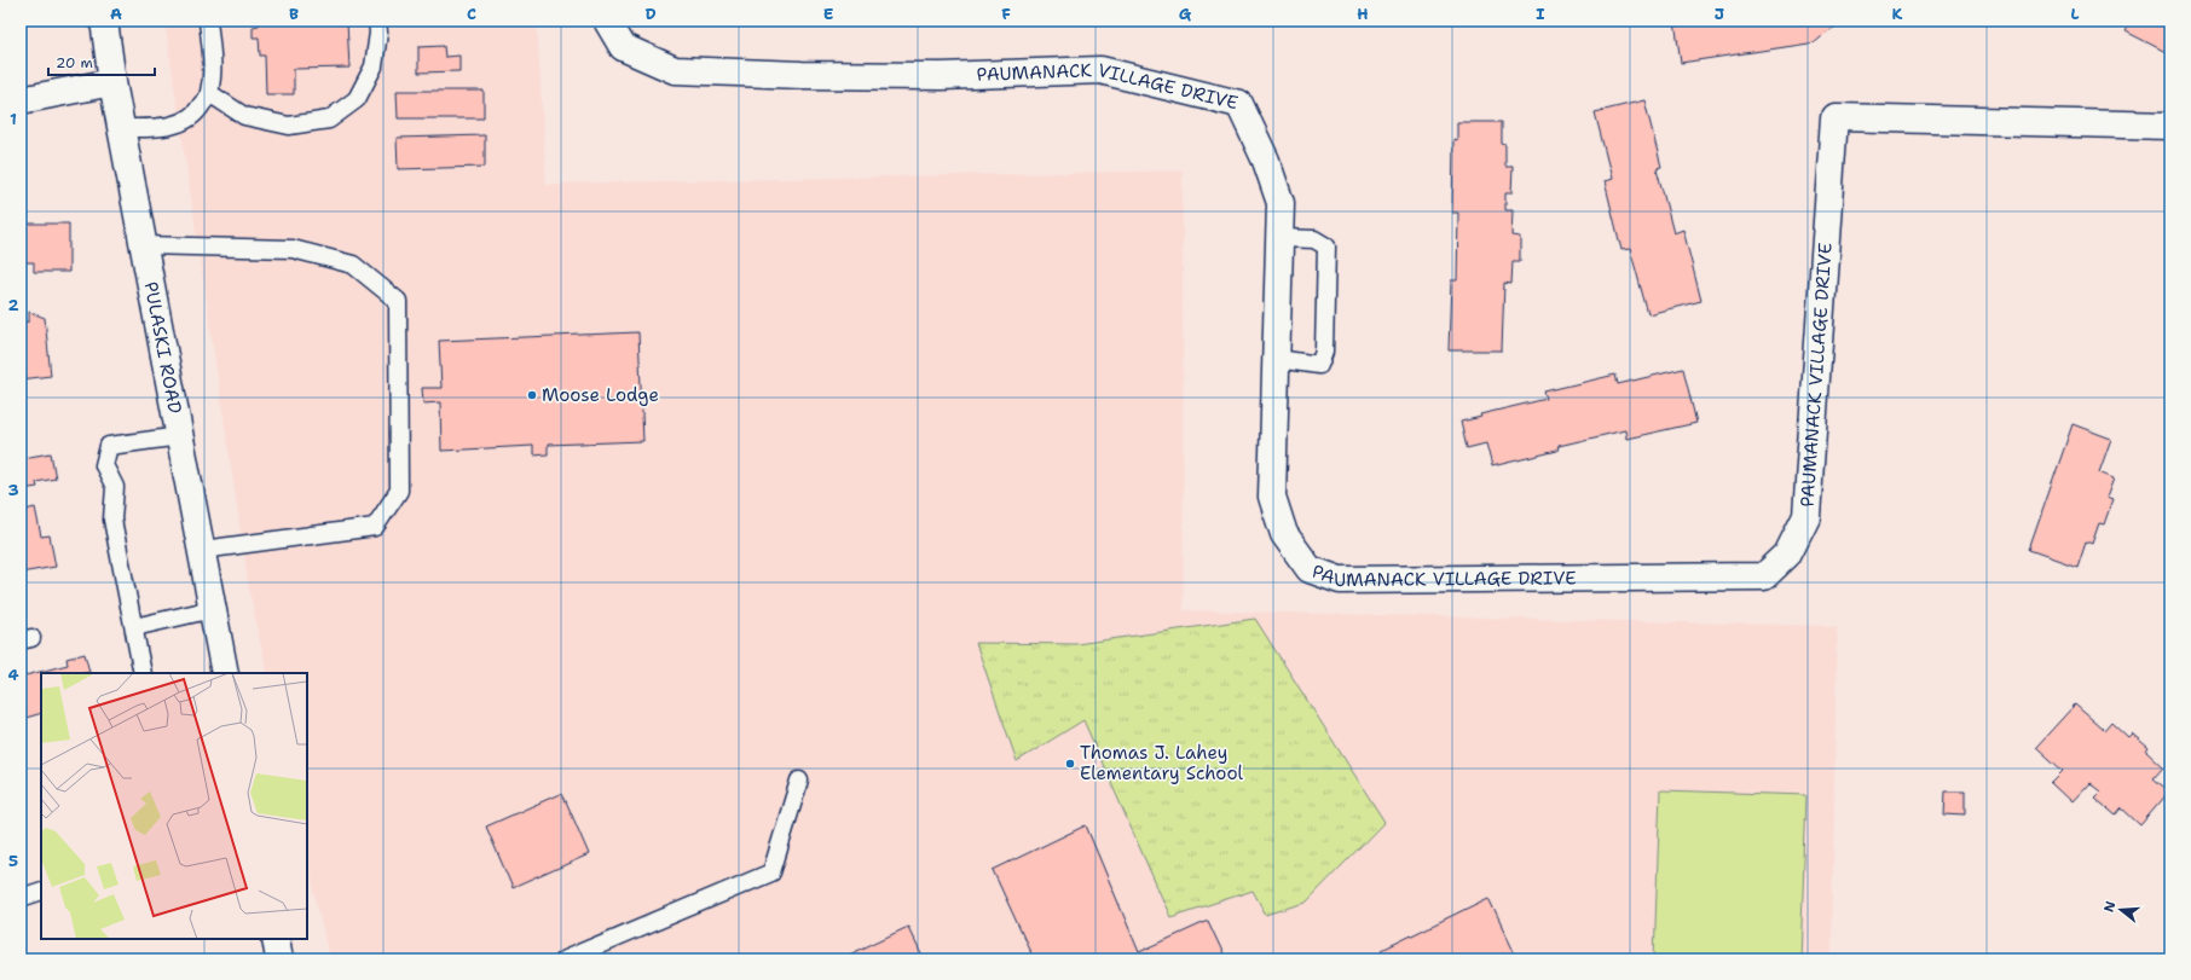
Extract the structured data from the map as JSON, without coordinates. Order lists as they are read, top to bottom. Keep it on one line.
{"streets":{"street":["PAUMANACK VILLAGE DRIVE","PULASKI ROAD"]},"places":["Moose Lodge","Thomas J. Lahey Elementary School"],"scale_bar":"20 m","north":"left","grid":{"columns":["A","B","C","D","E","F","G","H","I","J","K","L"],"rows":["1","2","3","4","5"]}}
